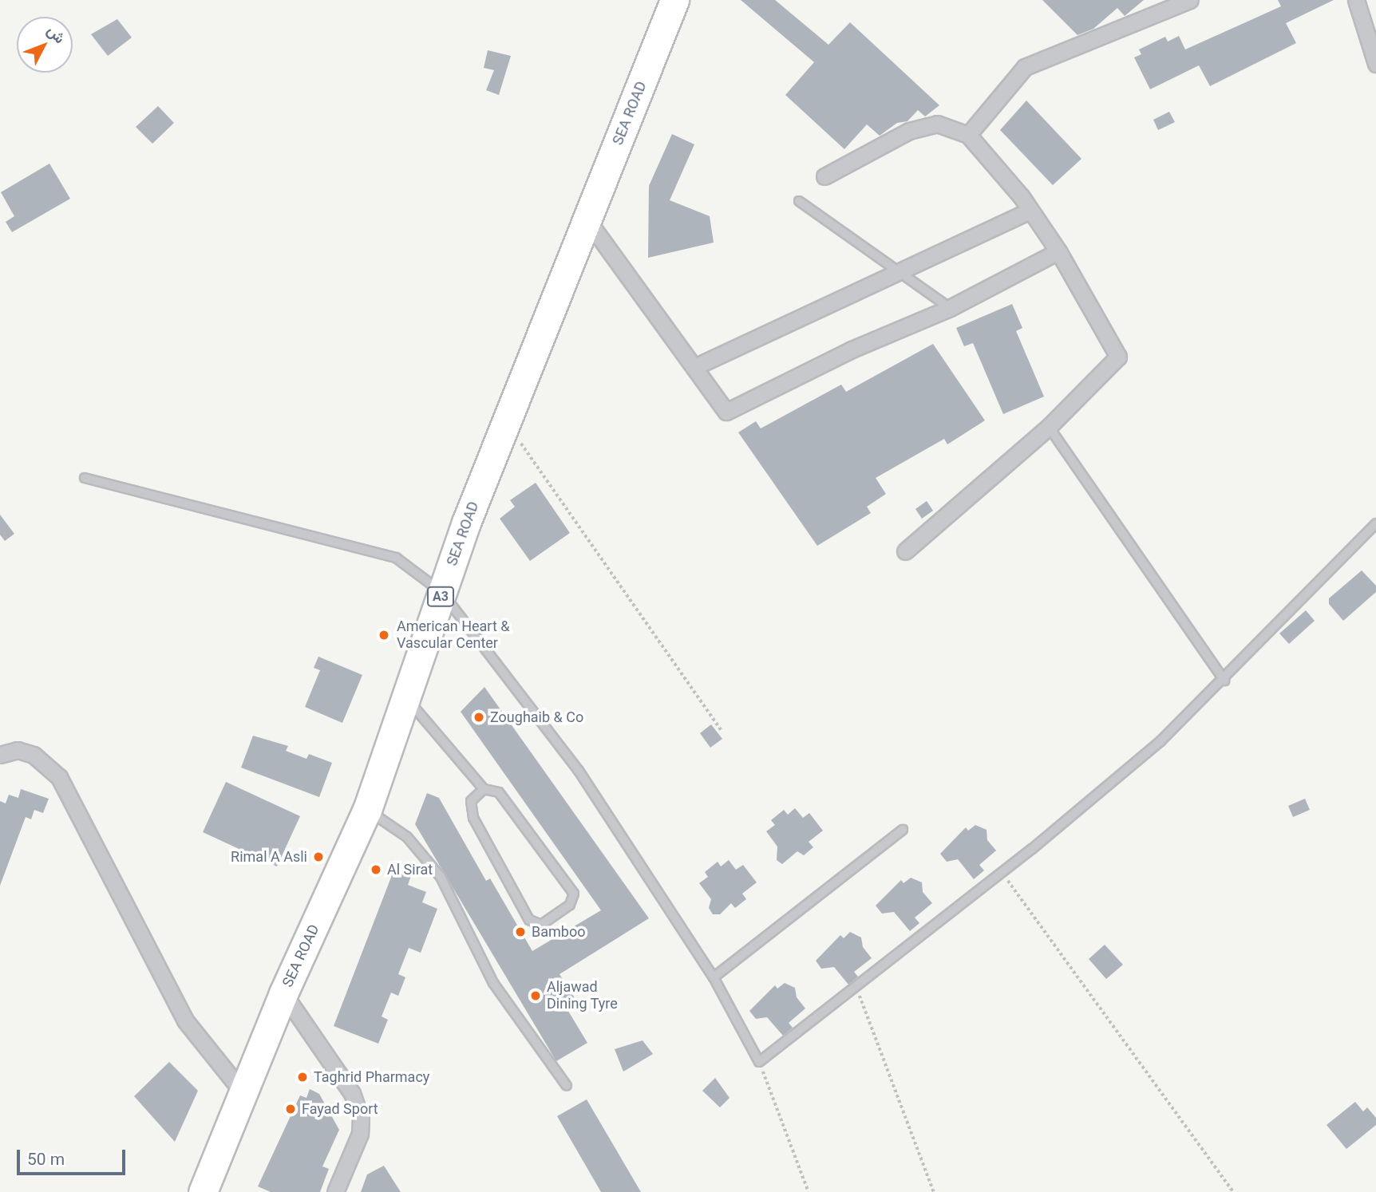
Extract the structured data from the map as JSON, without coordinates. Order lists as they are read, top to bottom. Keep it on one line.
{"streets":{"highway":["SEA ROAD","A3"]},"places":["American Heart & Vascular Center","Zoughaib & Co","Rimal A Asli","Al Sirat","Bamboo","Aljawad Dining Tyre","Taghrid Pharmacy","Fayad Sport"],"scale_bar":"50 m","north":"top right"}
